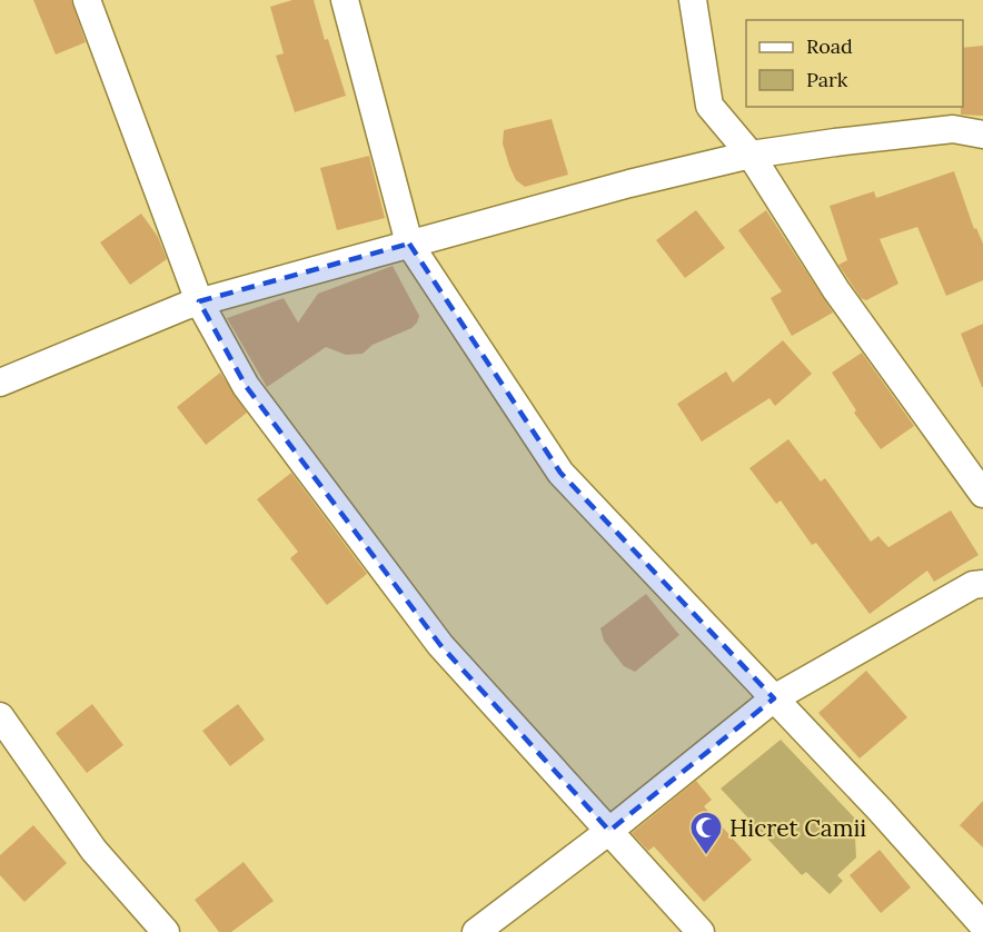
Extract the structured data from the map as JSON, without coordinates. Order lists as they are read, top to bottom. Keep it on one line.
{"places":{"mosque":["Hicret Camii"]},"legend":["Road","Park"]}
